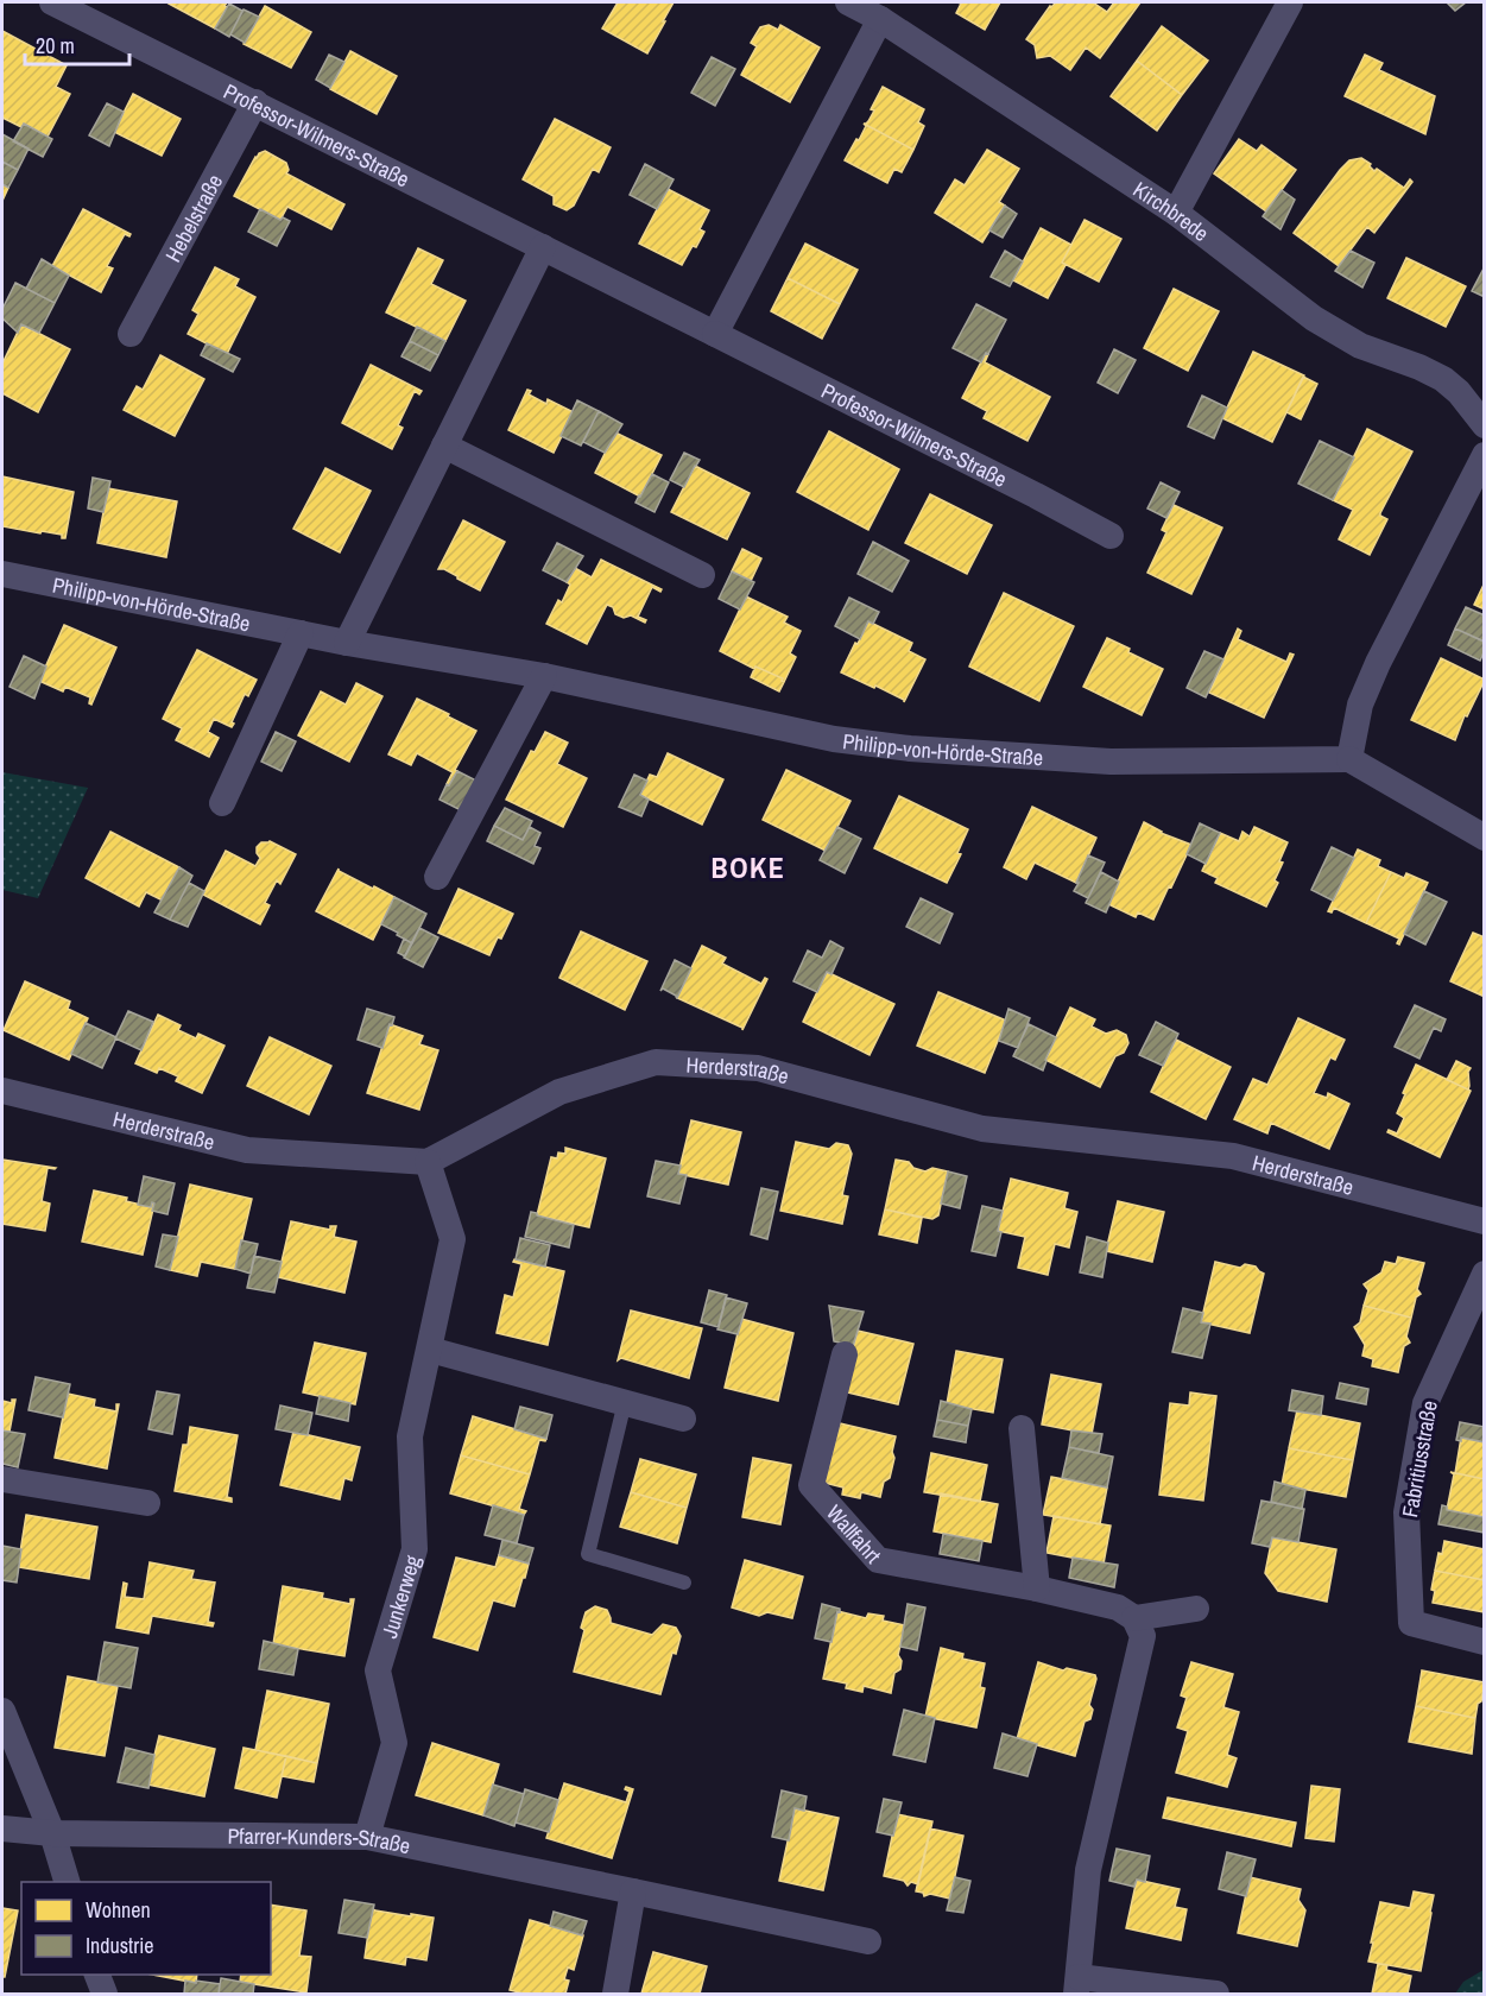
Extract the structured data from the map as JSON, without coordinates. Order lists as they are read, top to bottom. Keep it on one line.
{"streets":{"street":["Professor-Wilmers-Straße","Kirchbrede","Hebelstraße","Philipp-von-Hörde-Straße","Herderstraße","Fabritiusstraße","Wallfahrt","Junkerweg","Pfarrer-Kunders-Straße"]},"crossings":[["Professor-Wilmers-Straße","Hebelstraße"],["Herderstraße","Junkerweg"],["Junkerweg","Pfarrer-Kunders-Straße"]],"districts":["BOKE"],"legend":["Wohnen","Industrie"],"scale_bar":"20 m"}
